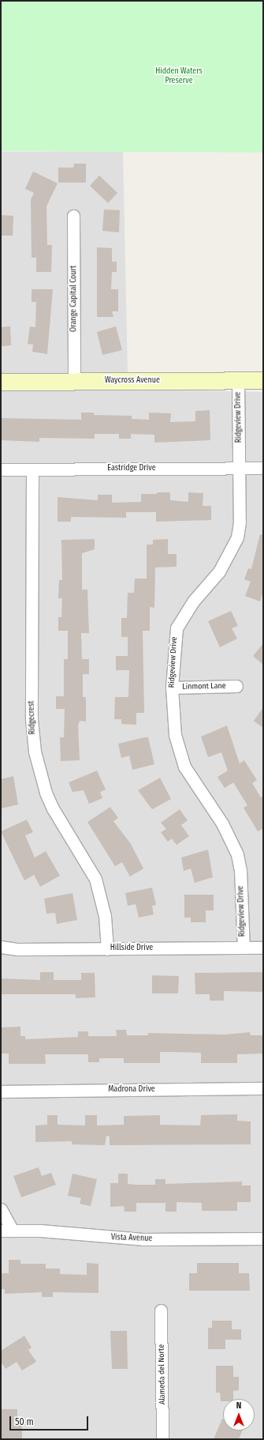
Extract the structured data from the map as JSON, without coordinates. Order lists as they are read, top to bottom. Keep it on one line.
{"streets":{"street":["Orange Capital Court","Waycross Avenue","Ridgeview Drive","Eastridge Drive","Linmont Lane","Ridgecrest","Hillside Drive","Madrona Drive","Vista Avenue","Alameda del Norte"]},"crossings":[["Orange Capital Court","Waycross Avenue"],["Waycross Avenue","Ridgeview Drive"],["Ridgeview Drive","Eastridge Drive"],["Ridgeview Drive","Linmont Lane"],["Ridgeview Drive","Hillside Drive"],["Eastridge Drive","Ridgecrest"],["Ridgecrest","Hillside Drive"]],"parks":["Hidden Waters Preserve"],"scale_bar":"50 m","north":"top"}
